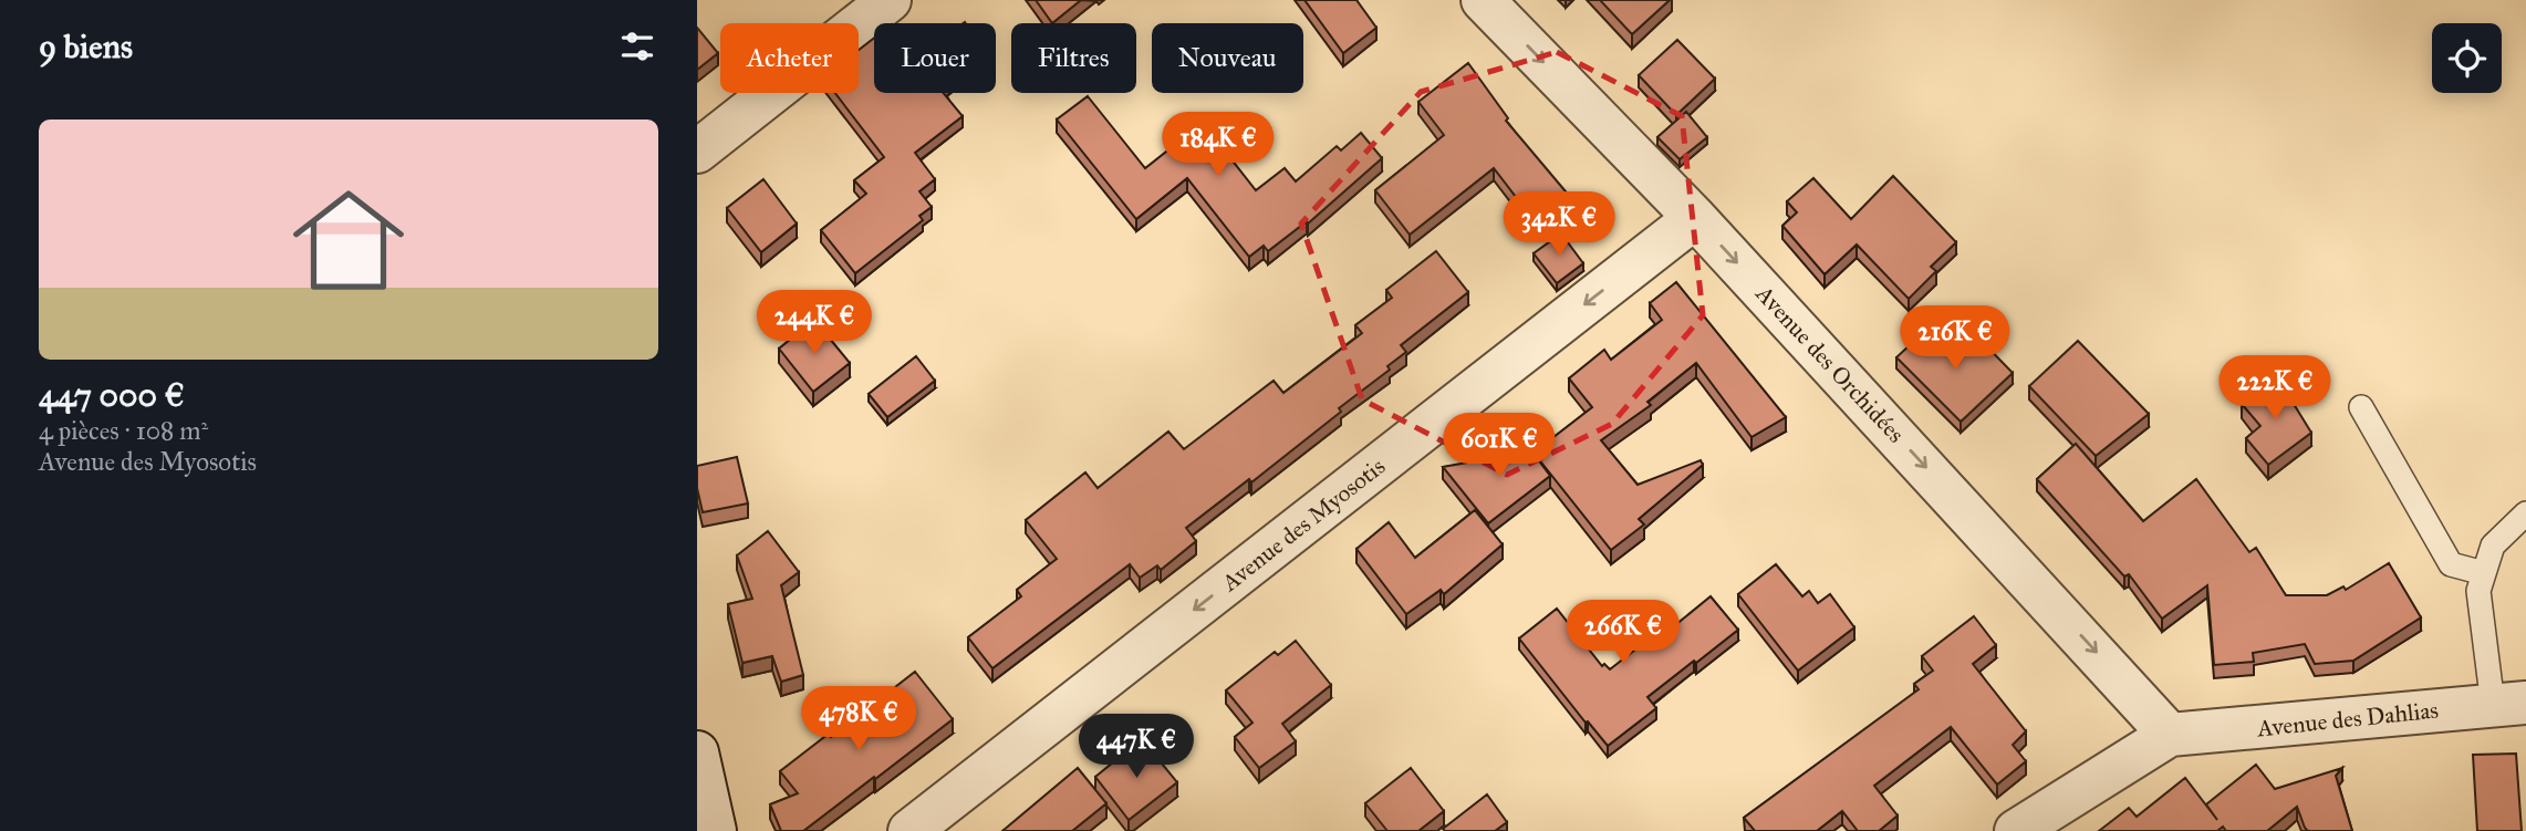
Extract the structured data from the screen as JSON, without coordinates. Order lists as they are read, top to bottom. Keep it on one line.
{"streets":{"street":["Avenue des Orchidées","Avenue des Myosotis","Avenue des Dahlias"]},"crossings":[["Avenue des Orchidées","Avenue des Myosotis"],["Avenue des Orchidées","Avenue des Dahlias"]],"one_way":["Avenue des Orchidées","Avenue des Myosotis"],"page":{"heading":"9 biens","chip":["Acheter","Louer","Filtres","Nouveau"],"list":[{"name":"447 000 €","note":"4 pièces · 108 m² · Avenue des Myosotis"}],"price":["184K €","342K €","244K €","216K €","222K €","601K €","266K €","478K €","447K €"]}}
